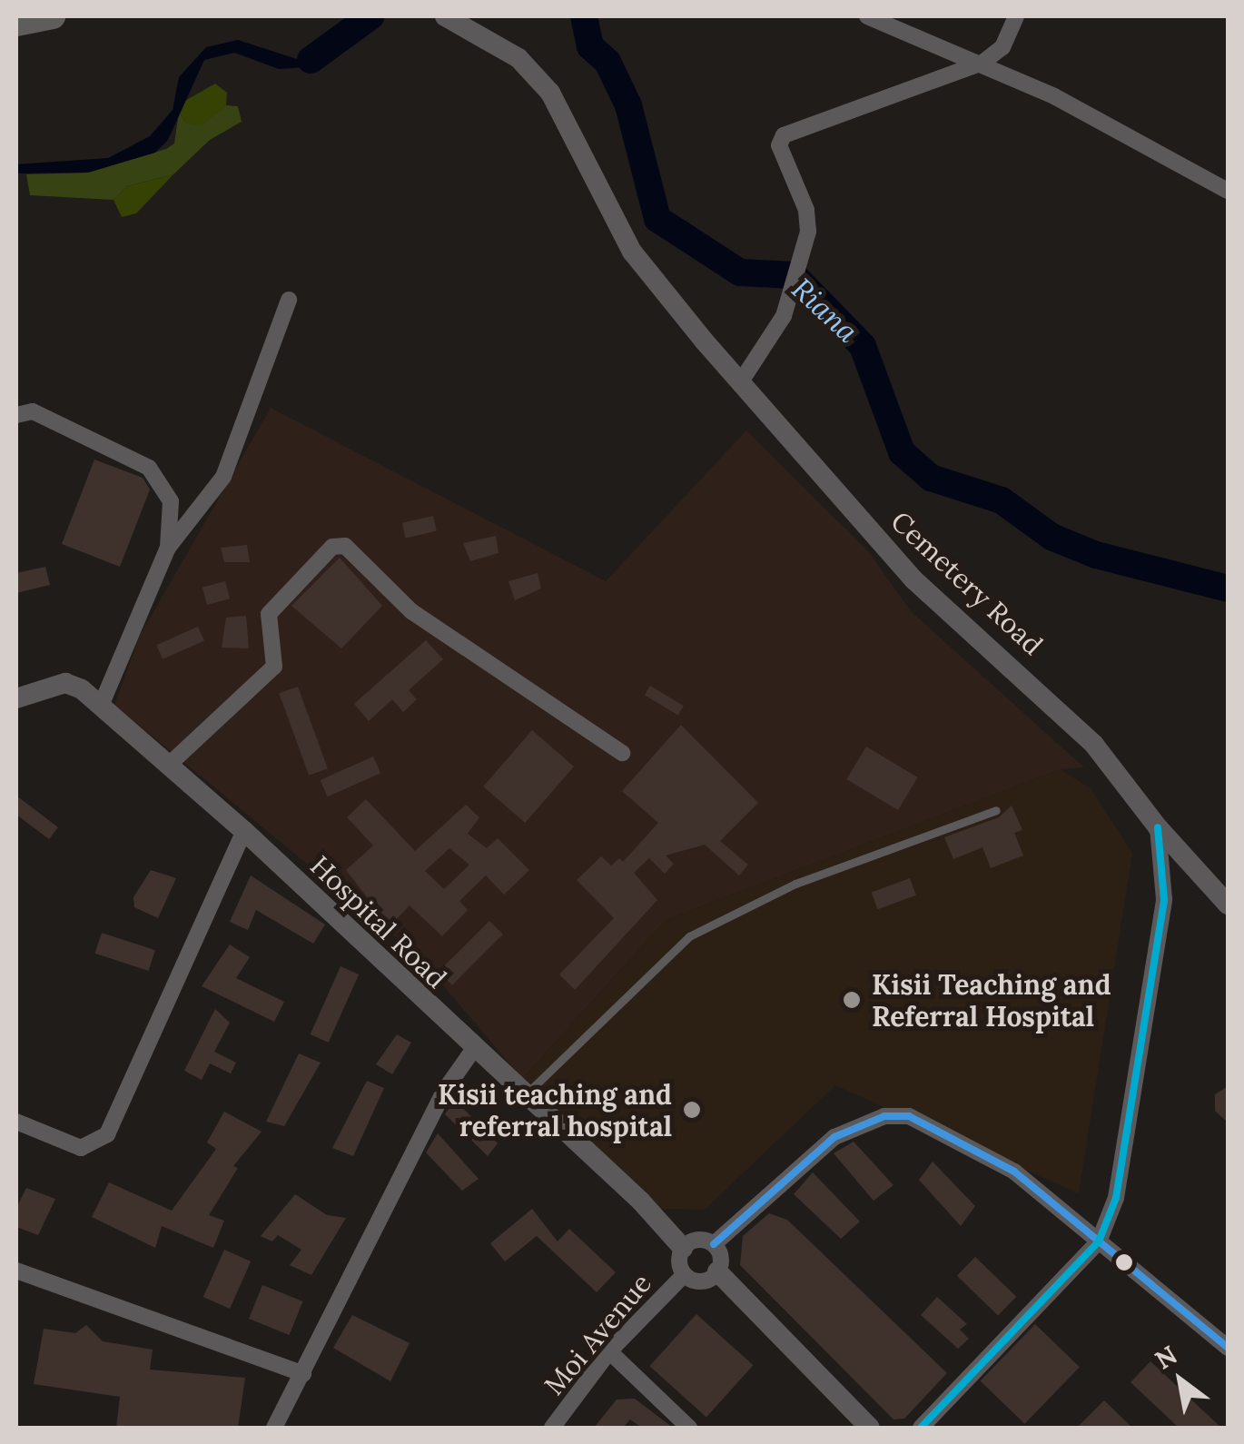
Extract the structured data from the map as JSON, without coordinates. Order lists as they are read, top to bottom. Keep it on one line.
{"streets":{"street":["Cemetery Road","Hospital Road","Moi Avenue"]},"crossings":[["Hospital Road","Moi Avenue"]],"water":["Riana"],"places":["Kisii Teaching and Referral Hospital","Kisii teaching and referral hospital"],"north":"top left"}
